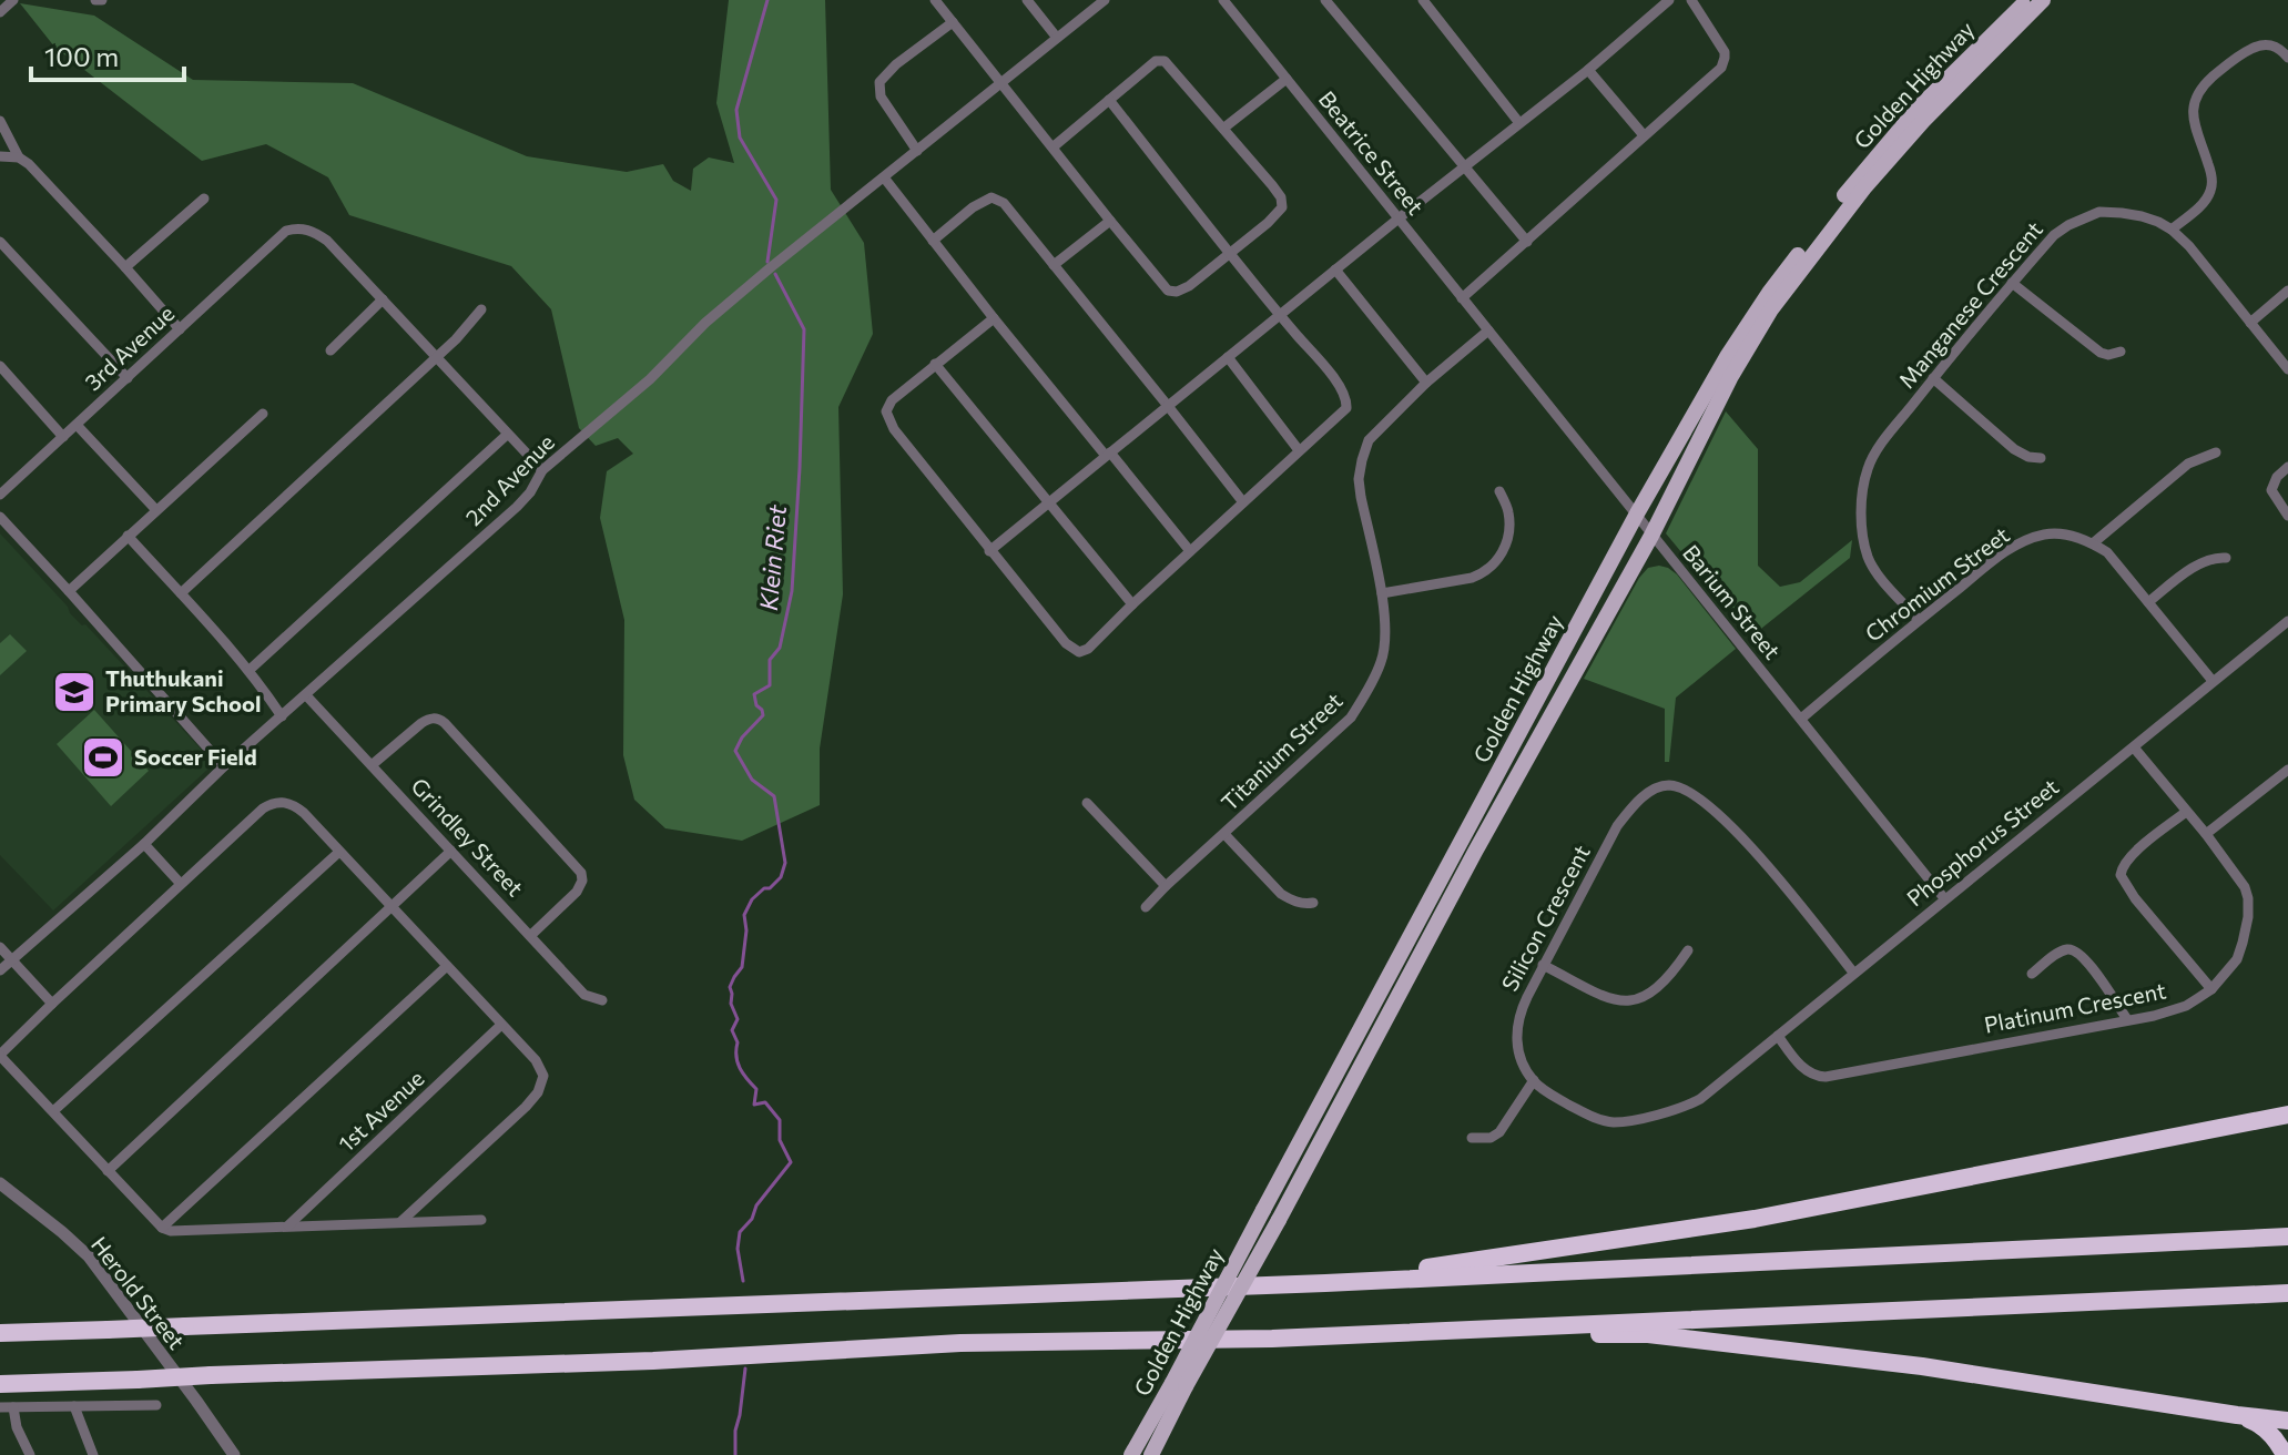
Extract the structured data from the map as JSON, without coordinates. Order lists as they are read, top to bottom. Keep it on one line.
{"streets":{"main road":["Golden Highway"],"street":["Beatrice Street","Manganese Crescent","3rd Avenue","2nd Avenue","Chromium Street","Barium Street","Titanium Street","Grindley Street","Phosphorus Street","Silicon Crescent","Platinum Crescent","1st Avenue","Herold Street"]},"crossings":[["Golden Highway","Barium Street"],["Beatrice Street","Barium Street"],["Beatrice Street","Titanium Street"],["Manganese Crescent","Chromium Street"],["2nd Avenue","Grindley Street"],["Chromium Street","Barium Street"],["Barium Street","Titanium Street"],["Barium Street","Phosphorus Street"],["Phosphorus Street","Silicon Crescent"],["Phosphorus Street","Platinum Crescent"]],"water":["Klein Riet"],"places":{"school or university":["Thuthukani Primary School"],"sports":["Soccer Field"]},"scale_bar":"100 m"}
